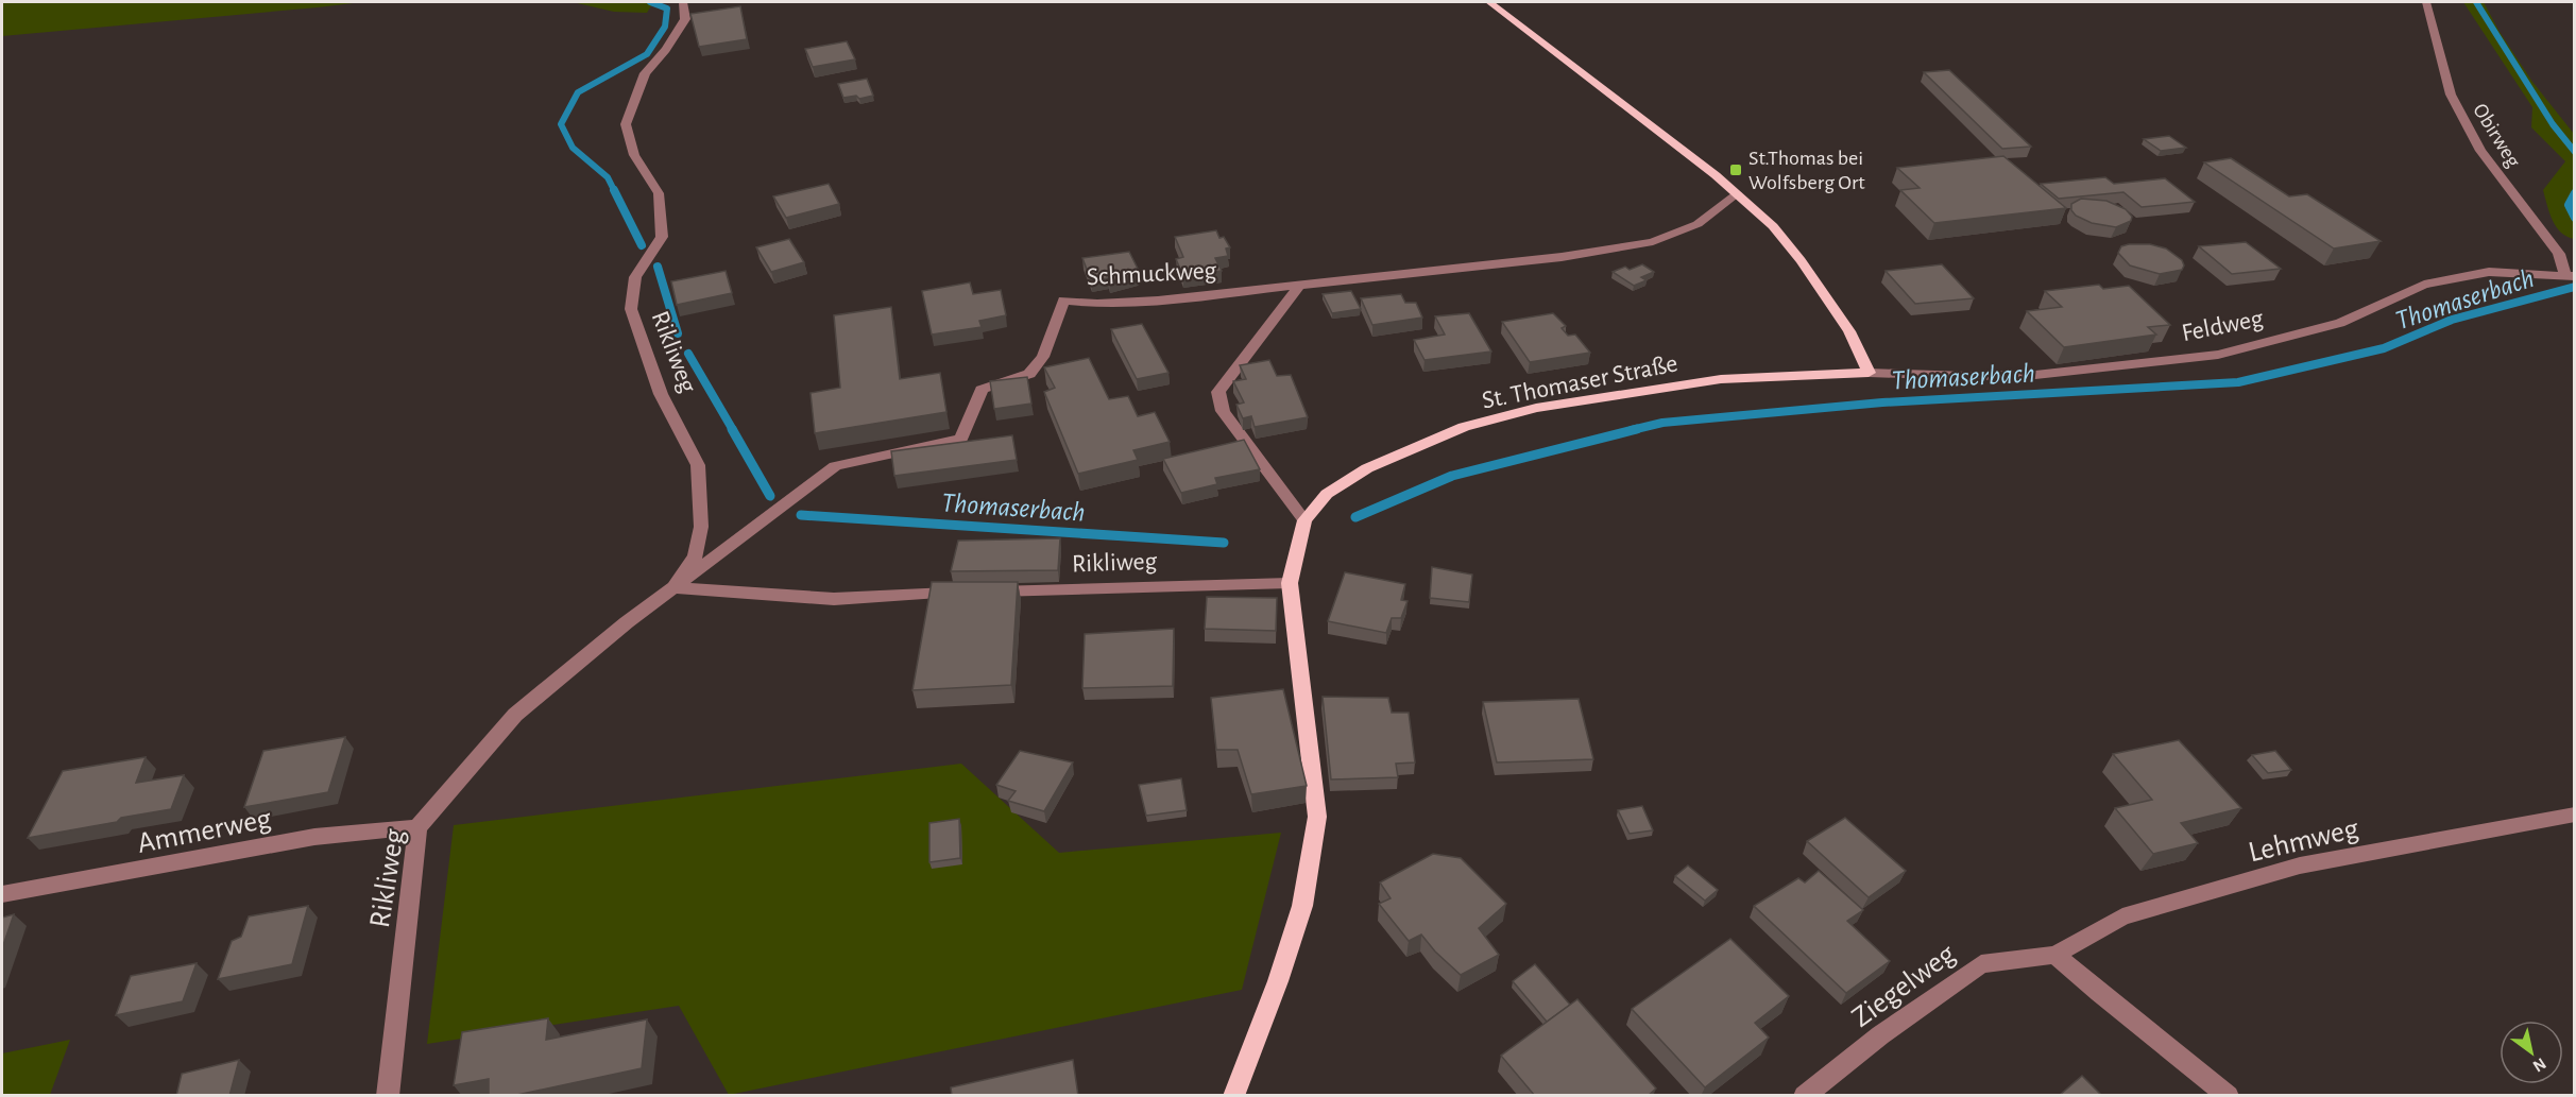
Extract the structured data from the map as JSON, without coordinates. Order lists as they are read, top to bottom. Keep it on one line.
{"streets":{"main road":["St. Thomaser Straße"],"street":["Obirweg","Schmuckweg","Feldweg","Rikliweg","Ammerweg","Lehmweg","Ziegelweg"]},"crossings":[["Obirweg","Feldweg"],["Schmuckweg","Rikliweg"],["Feldweg","St. Thomaser Straße"],["Rikliweg","St. Thomaser Straße"],["Rikliweg","Ammerweg"],["Lehmweg","Ziegelweg"]],"water":["Thomaserbach"],"places":{"transit":["St.Thomas bei Wolfsberg Ort"]},"north":"bottom right"}
